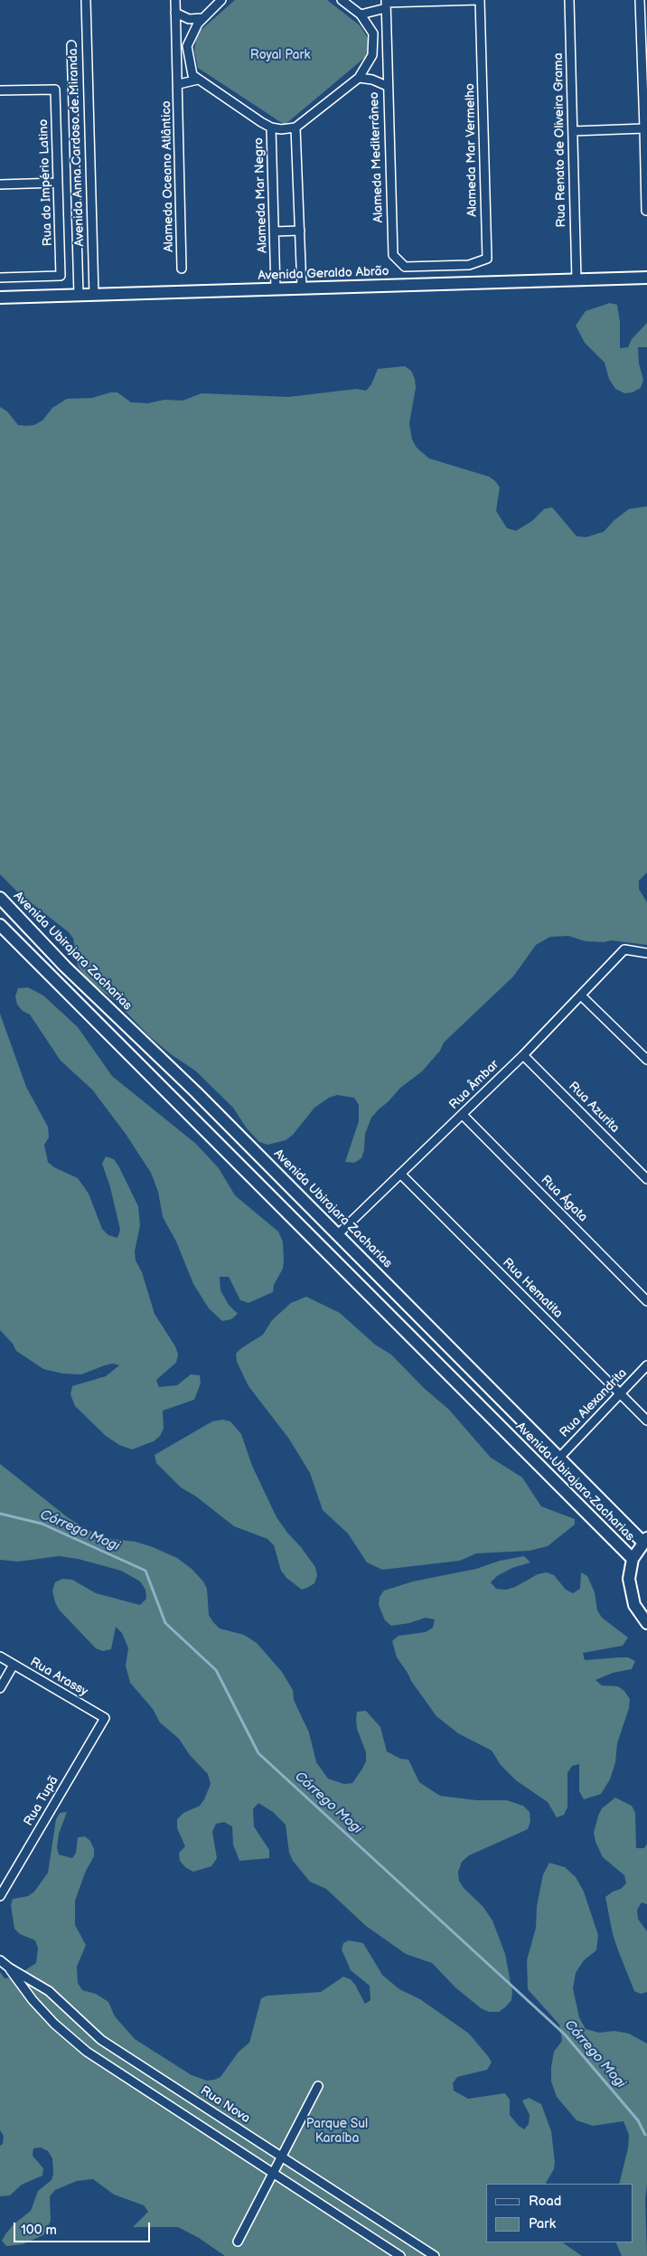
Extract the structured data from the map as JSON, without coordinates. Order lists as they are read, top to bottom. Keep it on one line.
{"streets":{"main road":["Avenida Geraldo Abrão","Avenida Ubirajara Zacharias"],"street":["Rua Renato de Oliveira Grama","Avenida Anna Cardoso de Miranda","Alameda Mar Vermelho","Alameda Mediterrâneo","Alameda Oceano Atlântico","Rua do Império Latino","Alameda Mar Negro","Rua Âmbar","Rua Azurita","Rua Ágata","Rua Hematita","Rua Alexandrita","Rua Arassy","Rua Tupã","Rua Nova"]},"crossings":[["Rua Renato de Oliveira Grama","Avenida Geraldo Abrão"],["Avenida Anna Cardoso de Miranda","Avenida Geraldo Abrão"],["Alameda Mar Vermelho","Alameda Mediterrâneo"],["Alameda Mar Negro","Avenida Geraldo Abrão"],["Avenida Ubirajara Zacharias","Rua Âmbar"],["Avenida Ubirajara Zacharias","Rua Alexandrita"],["Rua Âmbar","Rua Azurita"],["Rua Âmbar","Rua Ágata"],["Rua Âmbar","Rua Hematita"],["Rua Hematita","Rua Alexandrita"],["Rua Arassy","Rua Tupã"]],"water":["Córrego Mogi"],"parks":["Royal Park","Parque Sul Karaíba"],"legend":["Road","Park"],"scale_bar":"100 m"}
